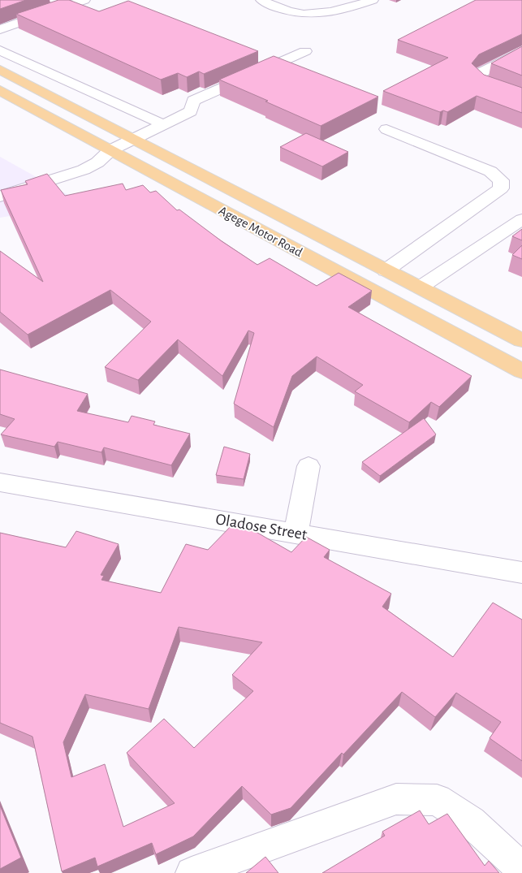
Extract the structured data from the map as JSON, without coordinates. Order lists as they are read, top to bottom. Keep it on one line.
{"streets":{"main road":["Agege Motor Road"],"street":["Oladose Street"]}}
